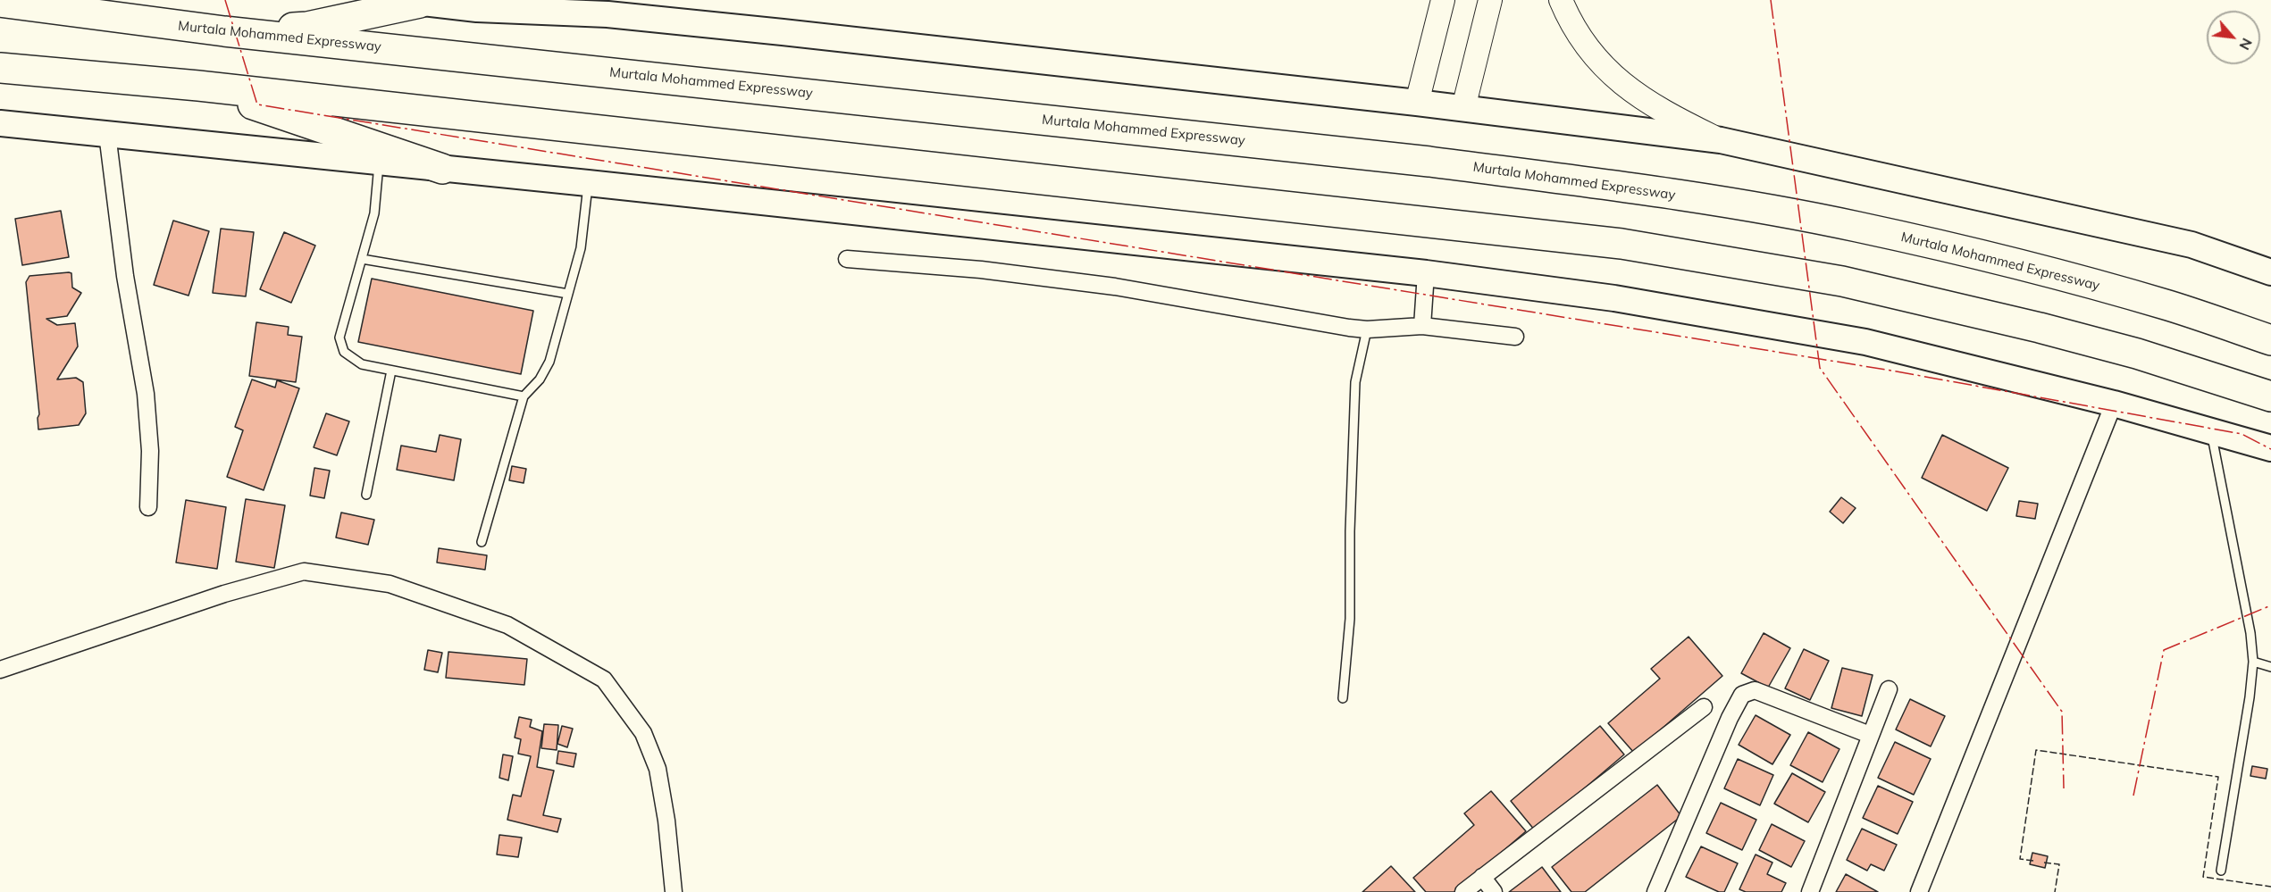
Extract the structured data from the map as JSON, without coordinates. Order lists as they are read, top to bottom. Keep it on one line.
{"streets":{"highway":["Murtala Mohammed Expressway"]},"north":"bottom right"}
